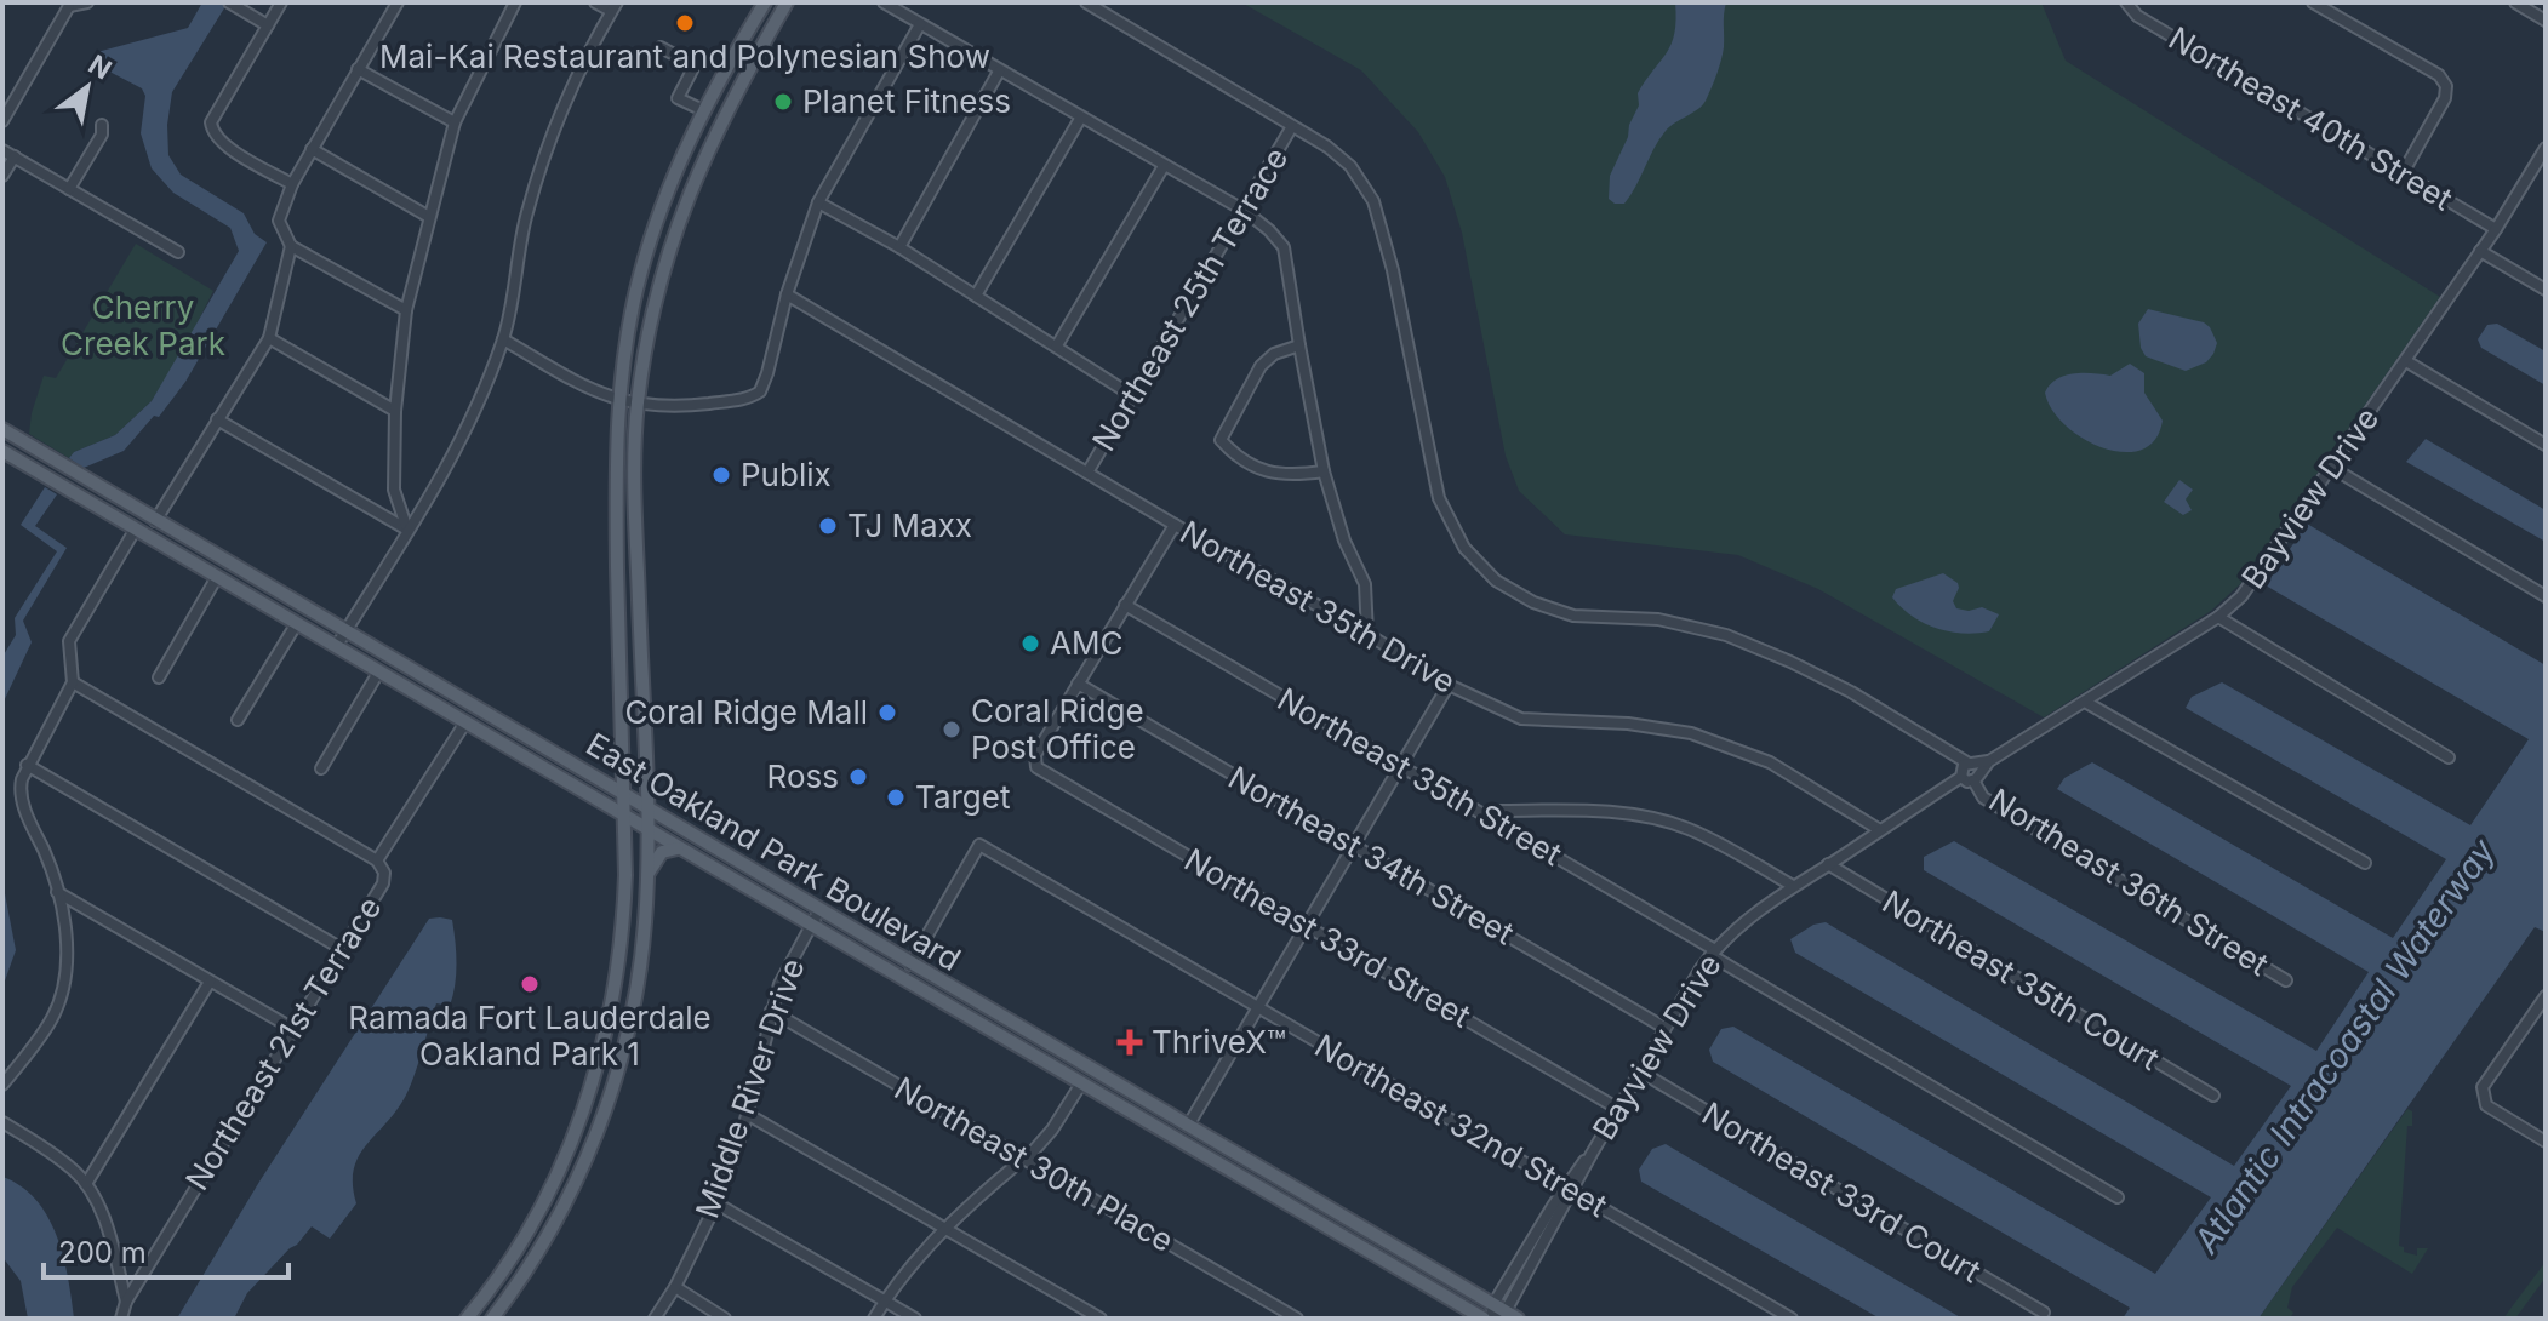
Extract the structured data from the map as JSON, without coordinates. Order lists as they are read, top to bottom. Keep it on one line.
{"streets":{"main road":["East Oakland Park Boulevard"],"street":["Northeast 40th Street","Northeast 25th Terrace","Bayview Drive","Northeast 35th Drive","Northeast 35th Street","Northeast 34th Street","Northeast 36th Street","Northeast 33rd Street","Northeast 35th Court","Northeast 21st Terrace","Middle River Drive","Northeast 32nd Street","Northeast 30th Place","Northeast 33rd Court"]},"crossings":[["Northeast 40th Street","Bayview Drive"],["Northeast 25th Terrace","Northeast 35th Drive"],["Northeast 25th Terrace","Northeast 36th Street"],["Bayview Drive","Northeast 35th Drive"],["Bayview Drive","Northeast 35th Street"],["Bayview Drive","East Oakland Park Boulevard"],["Bayview Drive","Northeast 34th Street"],["Bayview Drive","Northeast 36th Street"],["Bayview Drive","Northeast 33rd Street"],["Bayview Drive","Northeast 35th Court"],["Bayview Drive","Northeast 32nd Street"],["Bayview Drive","Northeast 33rd Court"],["East Oakland Park Boulevard","Northeast 21st Terrace"],["East Oakland Park Boulevard","Middle River Drive"],["East Oakland Park Boulevard","Northeast 32nd Street"],["Northeast 34th Street","Northeast 33rd Street"],["Middle River Drive","Northeast 30th Place"]],"water":["Atlantic Intracoastal Waterway"],"parks":["Cherry Creek Park"],"places":{"other":["Mai-Kai Restaurant and Polynesian Show","Planet Fitness","Publix","TJ Maxx","AMC","Coral Ridge Mall","Coral Ridge Post Office","Ross","Target","Ramada Fort Lauderdale Oakland Park 1"],"health":["ThriveX™"]},"scale_bar":"200 m","north":"top right"}
